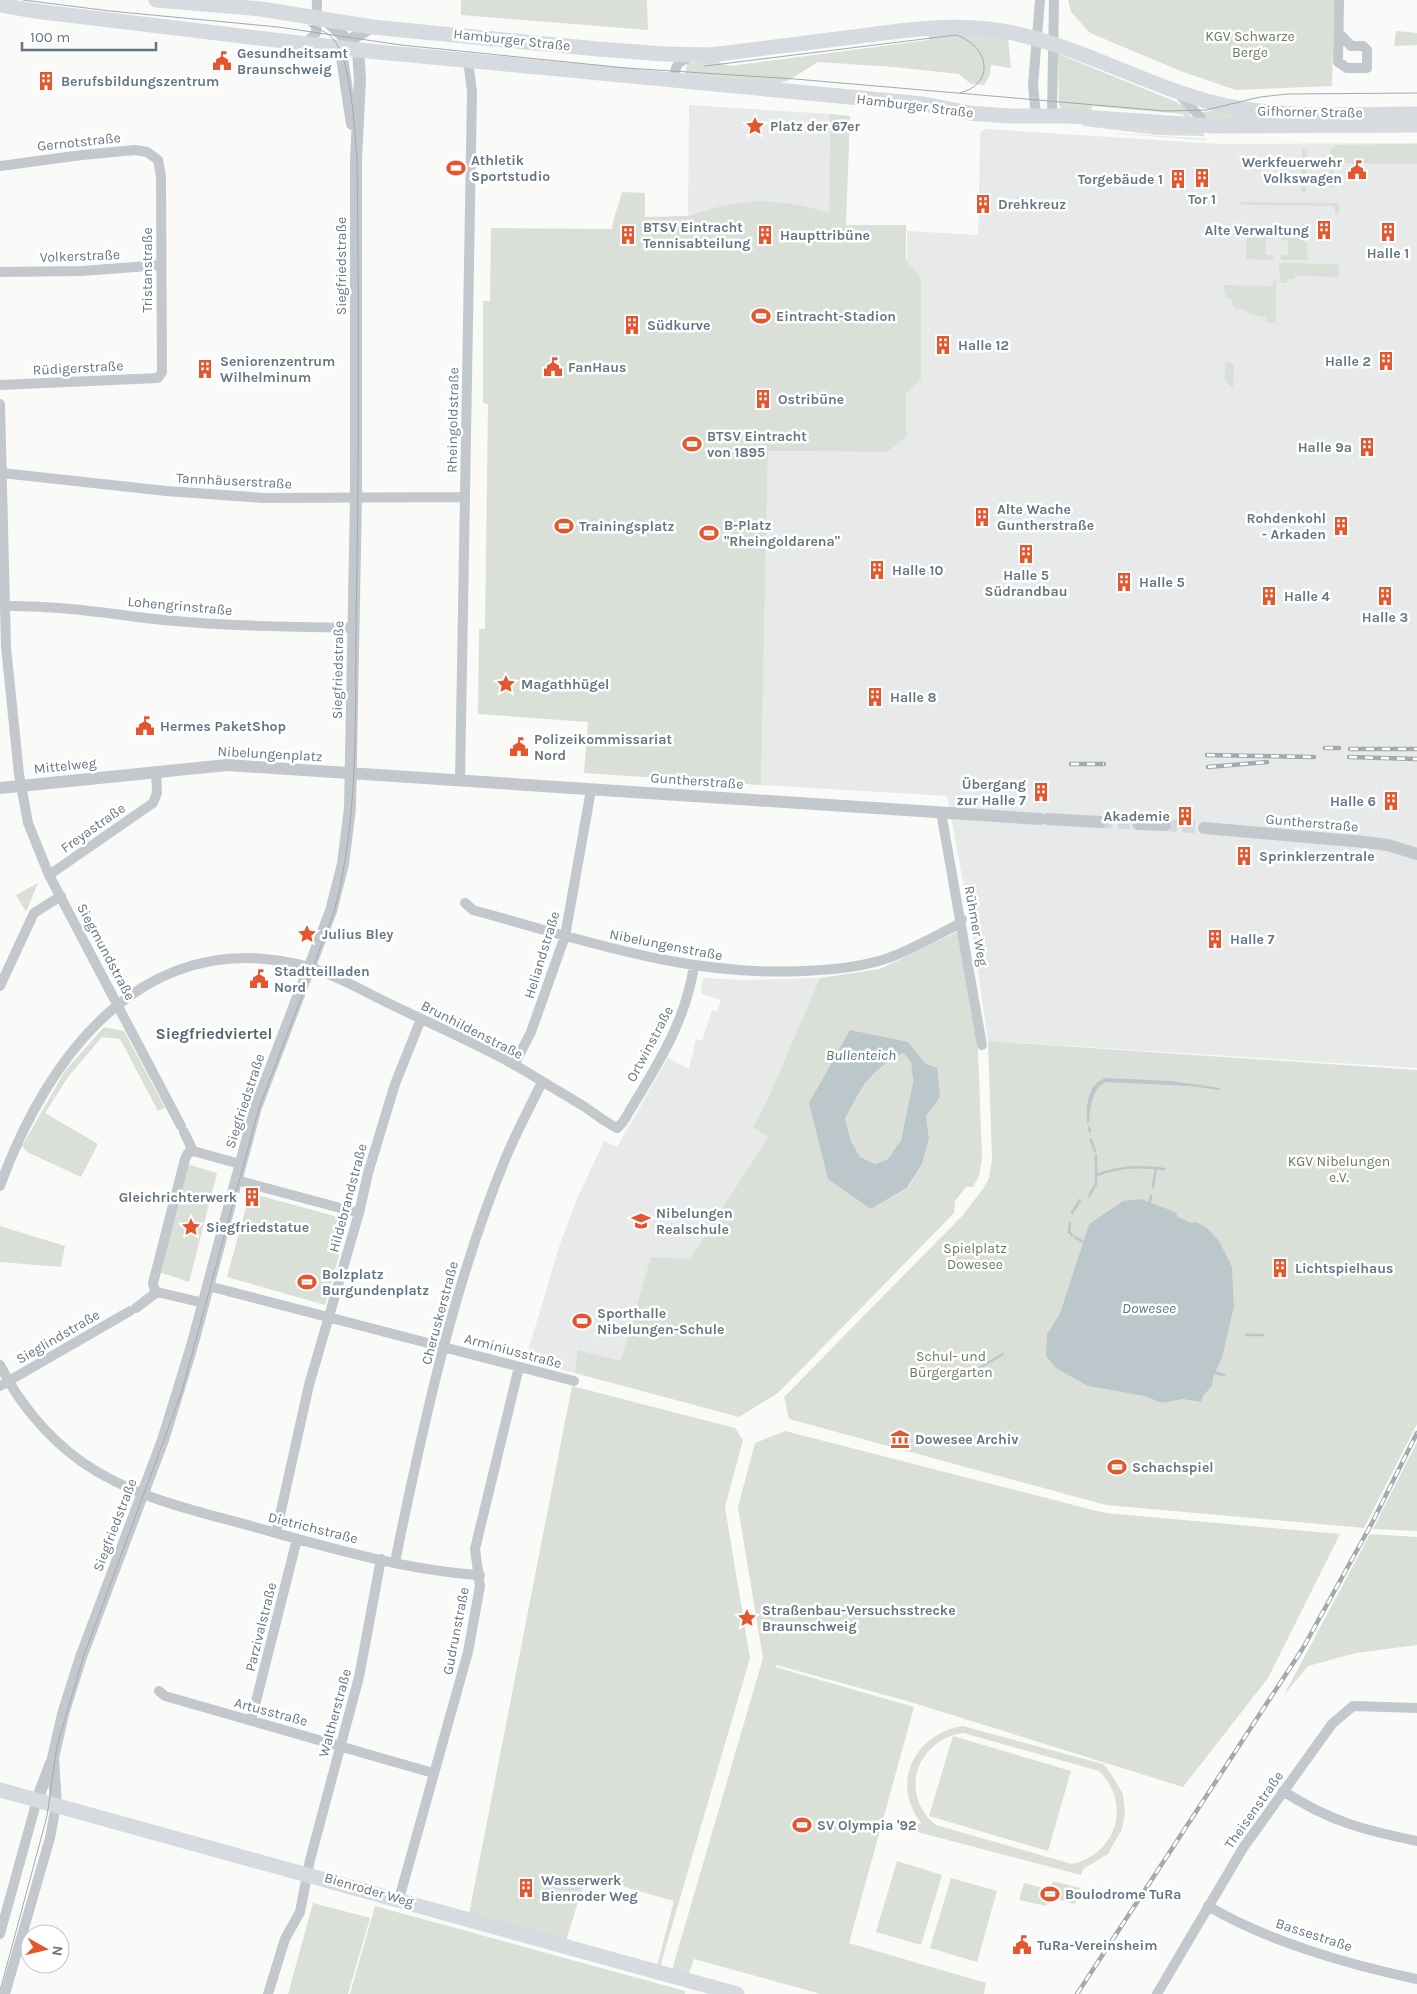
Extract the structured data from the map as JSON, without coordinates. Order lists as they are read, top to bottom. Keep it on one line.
{"streets":{"main road":["Hamburger Straße","Gifhorner Straße","Bienroder Weg"],"street":["Gernotstraße","Volkerstraße","Siegfriedstraße","Tristanstraße","Rüdigerstraße","Rheingoldstraße","Tannhäuserstraße","Lohengrinstraße","Nibelungenplatz","Mittelweg","Guntherstraße","Freyastraße","Rühmer Weg","Nibelungenstraße","Siegmundstraße","Heliandstraße","Brunhildenstraße","Ortwinstraße","Hildebrandstraße","Cheruskerstraße","Sieglindstraße","Arminiusstraße","Dietrichstraße","Parzivalstraße","Gudrunstraße","Artusstraße","Waltherstraße","Theisenstraße","Bassestraße"]},"crossings":[["Hamburger Straße","Gifhorner Straße"],["Hamburger Straße","Siegfriedstraße"],["Hamburger Straße","Rheingoldstraße"],["Gernotstraße","Tristanstraße"],["Volkerstraße","Tristanstraße"],["Siegfriedstraße","Tannhäuserstraße"],["Siegfriedstraße","Lohengrinstraße"],["Siegfriedstraße","Nibelungenplatz"],["Siegfriedstraße","Guntherstraße"],["Siegfriedstraße","Siegmundstraße"],["Siegfriedstraße","Brunhildenstraße"],["Siegfriedstraße","Arminiusstraße"],["Siegfriedstraße","Dietrichstraße"],["Siegfriedstraße","Bienroder Weg"],["Tristanstraße","Rüdigerstraße"],["Rheingoldstraße","Tannhäuserstraße"],["Rheingoldstraße","Guntherstraße"],["Tannhäuserstraße","Siegmundstraße"],["Lohengrinstraße","Siegmundstraße"],["Nibelungenplatz","Mittelweg"],["Nibelungenplatz","Guntherstraße"],["Nibelungenplatz","Freyastraße"],["Mittelweg","Siegmundstraße"],["Guntherstraße","Rühmer Weg"],["Guntherstraße","Heliandstraße"],["Freyastraße","Siegmundstraße"],["Rühmer Weg","Nibelungenstraße"],["Nibelungenstraße","Heliandstraße"],["Nibelungenstraße","Ortwinstraße"],["Siegmundstraße","Brunhildenstraße"],["Heliandstraße","Brunhildenstraße"],["Brunhildenstraße","Ortwinstraße"],["Brunhildenstraße","Hildebrandstraße"],["Brunhildenstraße","Cheruskerstraße"],["Hildebrandstraße","Arminiusstraße"],["Hildebrandstraße","Dietrichstraße"],["Cheruskerstraße","Arminiusstraße"],["Cheruskerstraße","Dietrichstraße"],["Sieglindstraße","Dietrichstraße"],["Arminiusstraße","Gudrunstraße"],["Dietrichstraße","Parzivalstraße"],["Dietrichstraße","Gudrunstraße"],["Dietrichstraße","Waltherstraße"],["Parzivalstraße","Artusstraße"],["Gudrunstraße","Artusstraße"],["Gudrunstraße","Bienroder Weg"],["Artusstraße","Waltherstraße"],["Waltherstraße","Bienroder Weg"],["Theisenstraße","Bassestraße"]],"districts":["Siegfriedviertel"],"water":["Bullenteich","Dowesee"],"parks":["KGV Schwarze Berge","KGV Nibelungen e.V.","Spielplatz Dowesee","Schul- und Bürgergarten"],"places":{"public building":["Gesundheitsamt Braunschweig","Werkfeuerwehr Volkswagen","FanHaus","Hermes PaketShop","Polizeikommissariat Nord","Stadtteilladen Nord","TuRa-Vereinsheim"],"building":["Berufsbildungszentrum","Tor 1","Torgebäude 1","Drehkreuz","Alte Verwaltung","Halle 1","BTSV Eintracht Tennisabteilung","Haupttribüne","Südkurve","Halle 12","Halle 2","Seniorenzentrum Wilhelminum","Ostribüne","Halle 9a","Alte Wache Guntherstraße","Rohdenkohl - Arkaden","Halle 5 Südrandbau","Halle 10","Halle 5","Halle 4","Halle 3","Halle 8","Übergang zur Halle 7","Halle 6","Akademie","Sprinklerzentrale","Halle 7","Gleichrichterwerk","Lichtspielhaus","Wasserwerk Bienroder Weg"],"place":["Platz der 67er","Magathhügel","Julius Bley","Siegfriedstatue","Straßenbau-Versuchsstrecke Braunschweig"],"sports":["Athletik Sportstudio","Eintracht-Stadion","BTSV Eintracht von 1895","Trainingsplatz","B-Platz \"Rheingoldarena\"","Bolzplatz Burgundenplatz","Sporthalle Nibelungen-Schule","Schachspiel","SV Olympia '92","Boulodrome TuRa"],"school or university":["Nibelungen Realschule"],"museum":["Dowesee Archiv"]},"scale_bar":"100 m","north":"right"}
